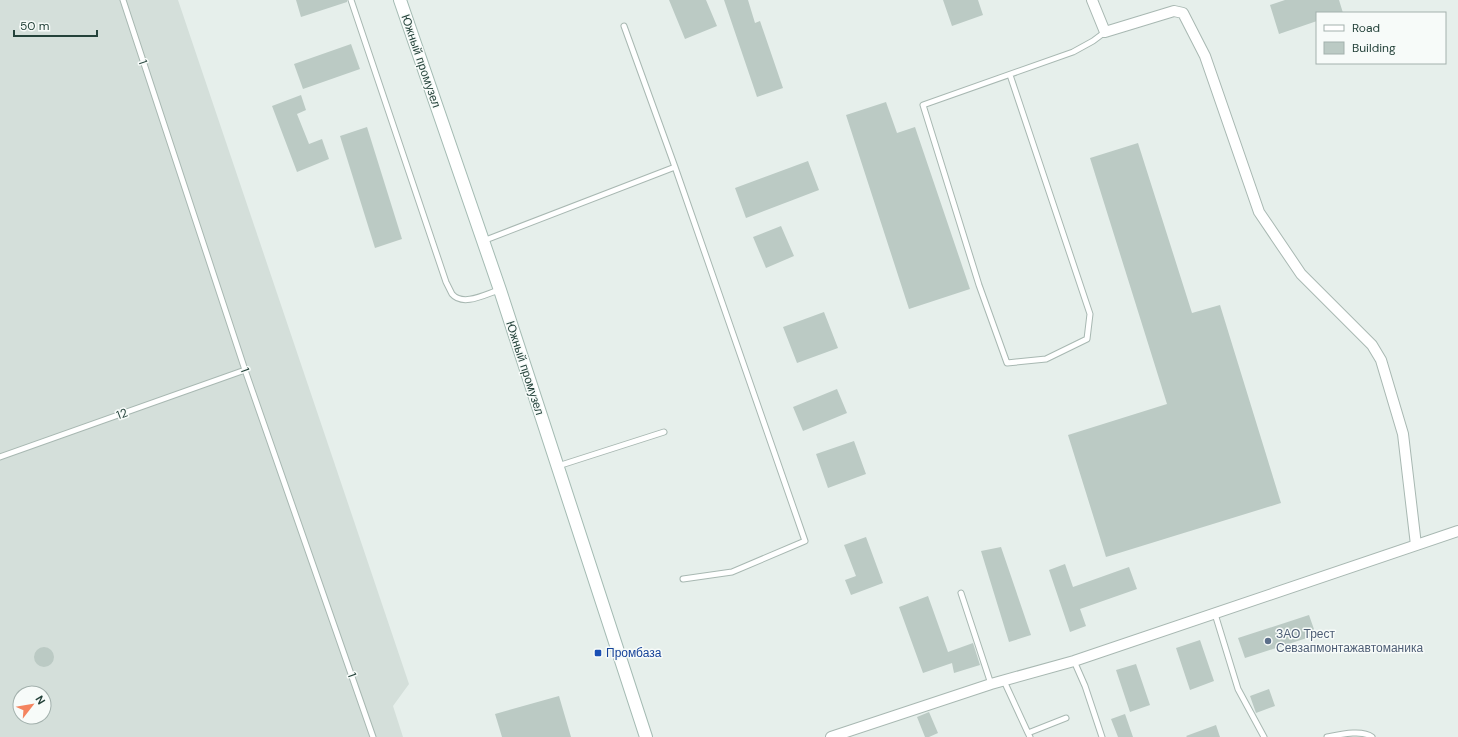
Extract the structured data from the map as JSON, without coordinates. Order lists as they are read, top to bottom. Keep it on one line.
{"streets":{"street":["Южный промузел"],"lane":["1","12"]},"crossings":[["1","12"]],"places":{"other":["ЗАО Трест Севзапмонтажавтоманика"],"transit":["Промбаза"]},"legend":["Road","Building"],"scale_bar":"50 m","north":"top right"}
